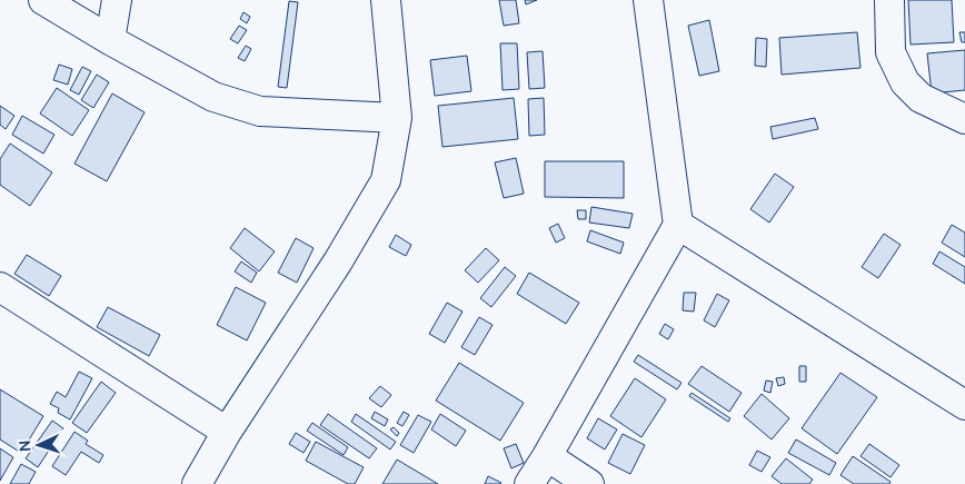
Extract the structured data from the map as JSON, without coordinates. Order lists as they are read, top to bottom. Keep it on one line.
{"north":"left"}
